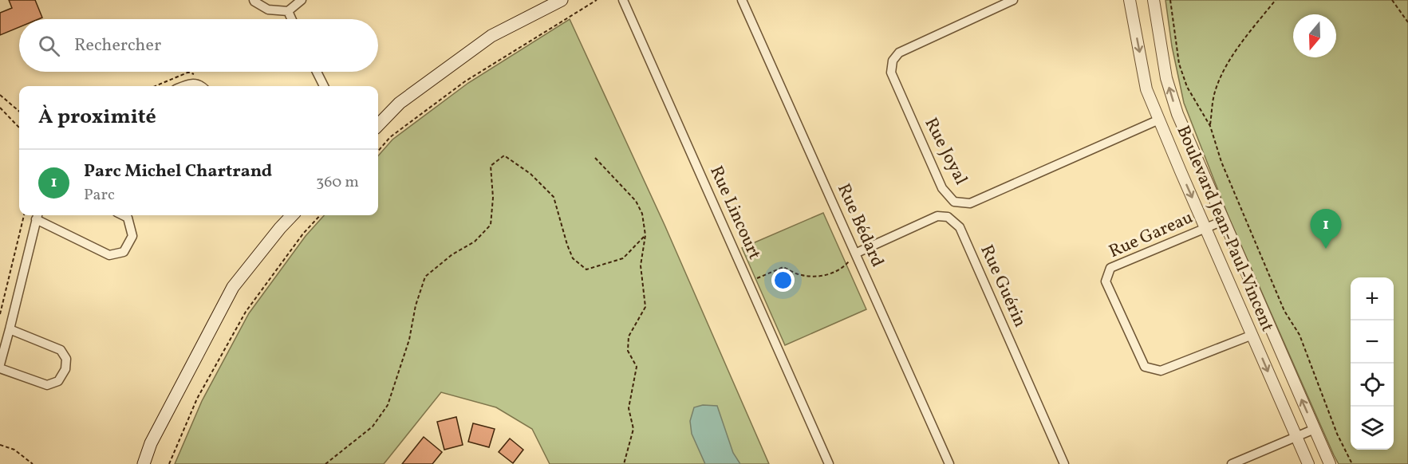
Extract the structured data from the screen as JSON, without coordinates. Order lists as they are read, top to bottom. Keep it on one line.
{"streets":{"street":["Rue Joyal","Rue Lincourt","Rue Bédard","Boulevard Jean-Paul-Vincent","Rue Gareau","Rue Guérin"]},"crossings":[["Rue Joyal","Boulevard Jean-Paul-Vincent"],["Rue Bédard","Rue Guérin"],["Boulevard Jean-Paul-Vincent","Rue Gareau"]],"north":"bottom","page":{"search":"Rechercher","heading":"À proximité","list":[{"mark":"1","name":"Parc Michel Chartrand","note":"Parc","value":"360 m"}],"pins":"1","map_buttons":["+","−"]}}
